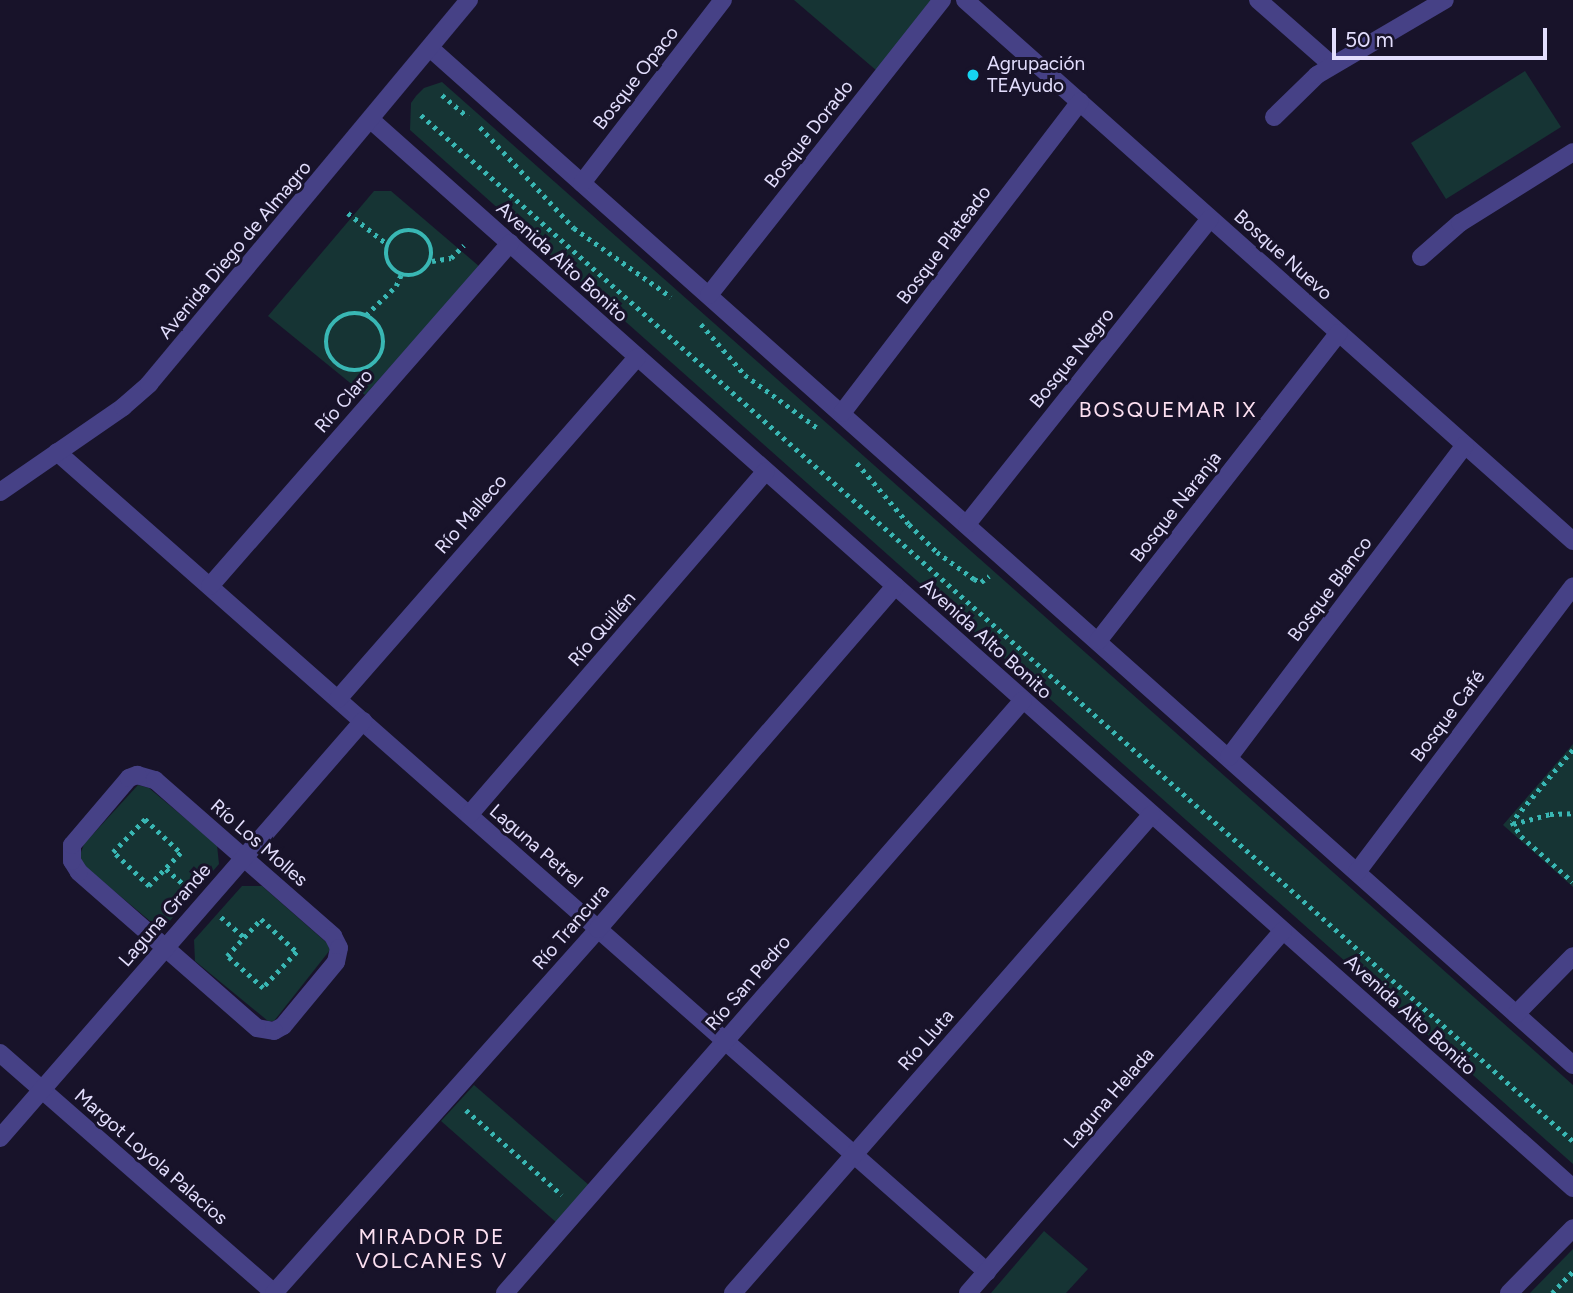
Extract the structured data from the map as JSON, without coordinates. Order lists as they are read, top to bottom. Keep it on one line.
{"streets":{"street":["Bosque Opaco","Bosque Dorado","Bosque Plateado","Avenida Diego de Almagro","Bosque Nuevo","Avenida Alto Bonito","Bosque Negro","Río Claro","Bosque Naranja","Río Malleco","Bosque Blanco","Río Quillén","Bosque Café","Río Los Molles","Laguna Petrel","Laguna Grande","Río Trancura","Río San Pedro","Río Lluta","Laguna Helada","Margot Loyola Palacios"]},"crossings":[["Bosque Plateado","Bosque Nuevo"],["Avenida Diego de Almagro","Avenida Alto Bonito"],["Avenida Diego de Almagro","Laguna Petrel"],["Bosque Nuevo","Bosque Negro"],["Bosque Nuevo","Bosque Naranja"],["Bosque Nuevo","Bosque Blanco"],["Avenida Alto Bonito","Río Claro"],["Avenida Alto Bonito","Río Malleco"],["Avenida Alto Bonito","Río Quillén"],["Avenida Alto Bonito","Río Trancura"],["Avenida Alto Bonito","Río San Pedro"],["Avenida Alto Bonito","Río Lluta"],["Avenida Alto Bonito","Laguna Helada"],["Río Claro","Laguna Petrel"],["Río Malleco","Laguna Petrel"],["Río Quillén","Laguna Petrel"],["Río Los Molles","Laguna Grande"],["Laguna Petrel","Laguna Grande"],["Laguna Petrel","Río Trancura"],["Laguna Petrel","Río San Pedro"],["Laguna Petrel","Río Lluta"],["Laguna Petrel","Laguna Helada"],["Laguna Grande","Margot Loyola Palacios"],["Río Trancura","Margot Loyola Palacios"]],"districts":["BOSQUEMAR IX","MIRADOR DE VOLCANES V"],"places":["Agrupación TEAyudo"],"scale_bar":"50 m"}
